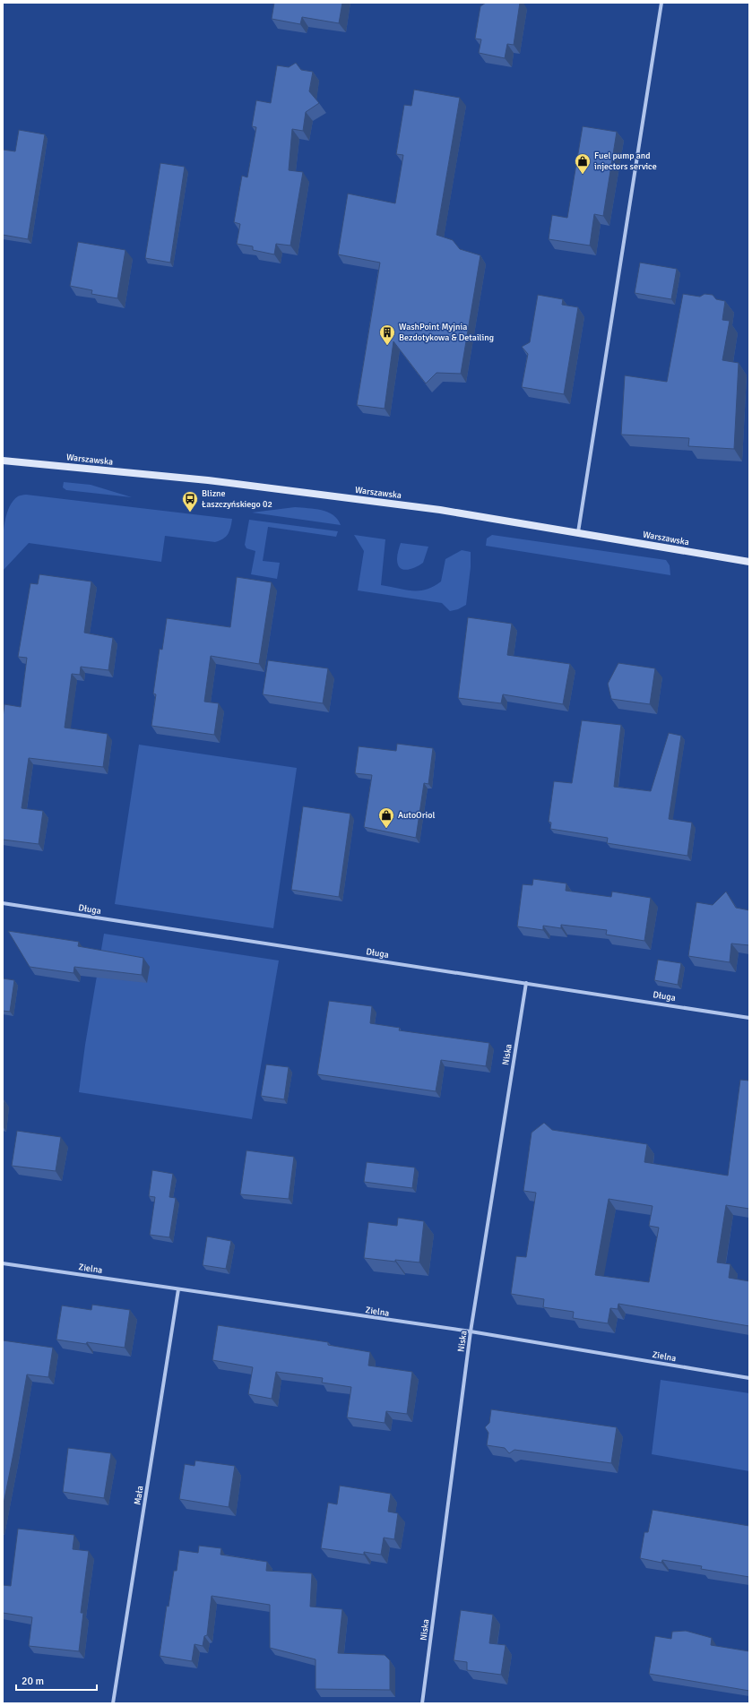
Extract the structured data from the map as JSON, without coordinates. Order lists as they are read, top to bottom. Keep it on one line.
{"streets":{"main road":["Warszawska"],"street":["Długa","Niska","Zielna","Mała"]},"crossings":[["Długa","Niska"],["Niska","Zielna"],["Zielna","Mała"]],"places":{"shop":["Fuel pump and injectors service","AutoOriol"],"building":["WashPoint Myjnia Bezdotykowa & Detailing"],"bus stop":["Blizne Łaszczyńskiego 02"]},"scale_bar":"20 m"}
